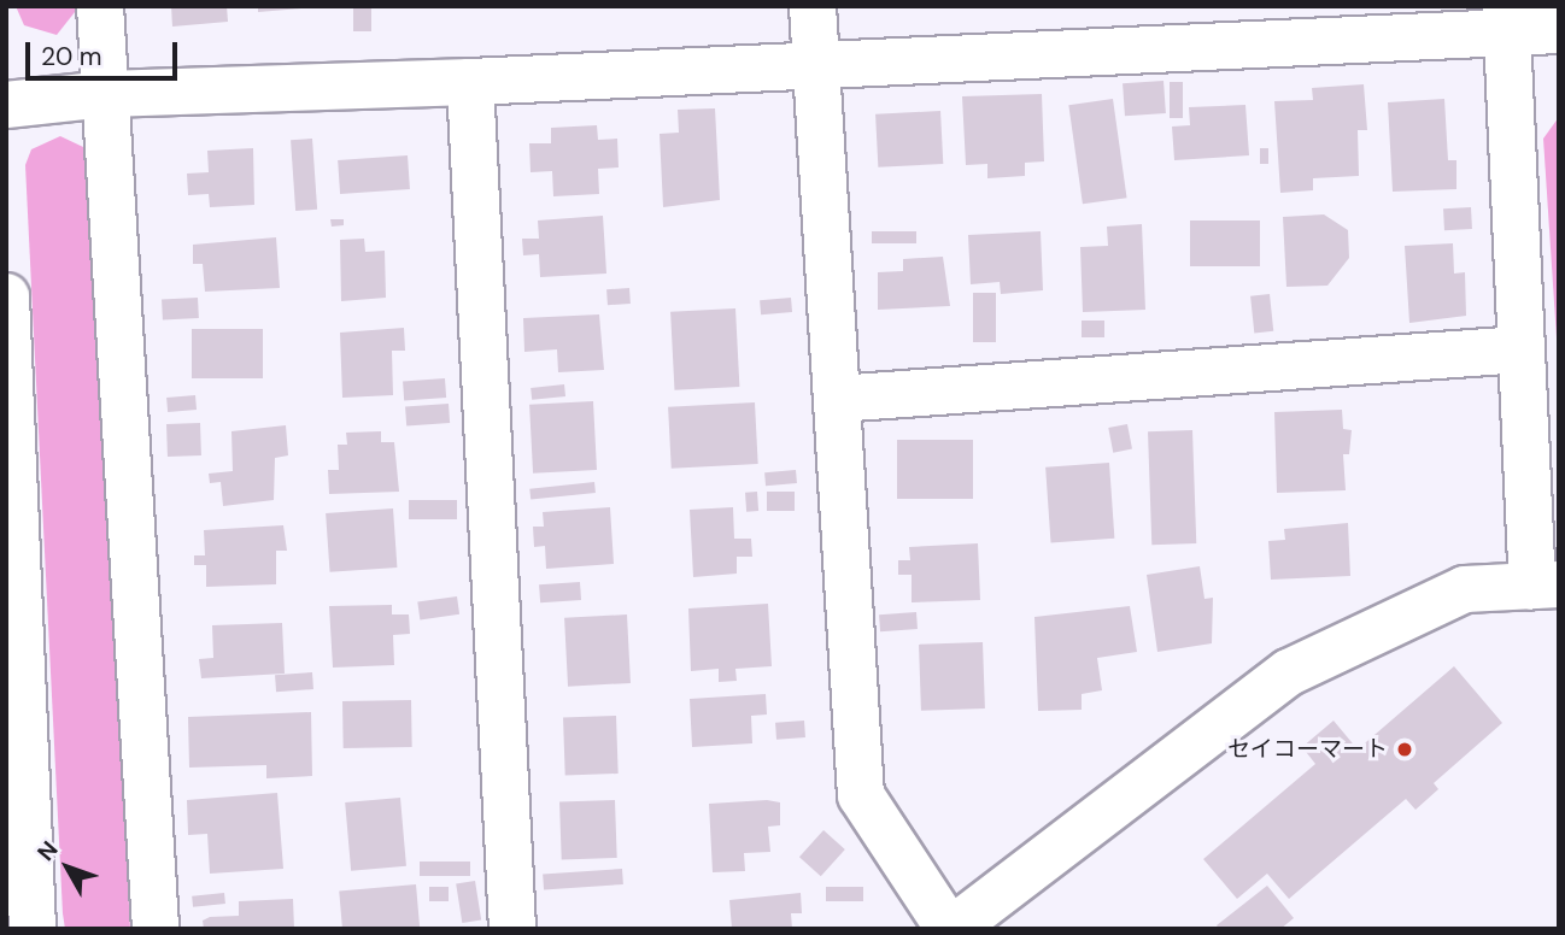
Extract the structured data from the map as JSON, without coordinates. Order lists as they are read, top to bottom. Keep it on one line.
{"places":["セイコーマート"],"scale_bar":"20 m","north":"top left"}
